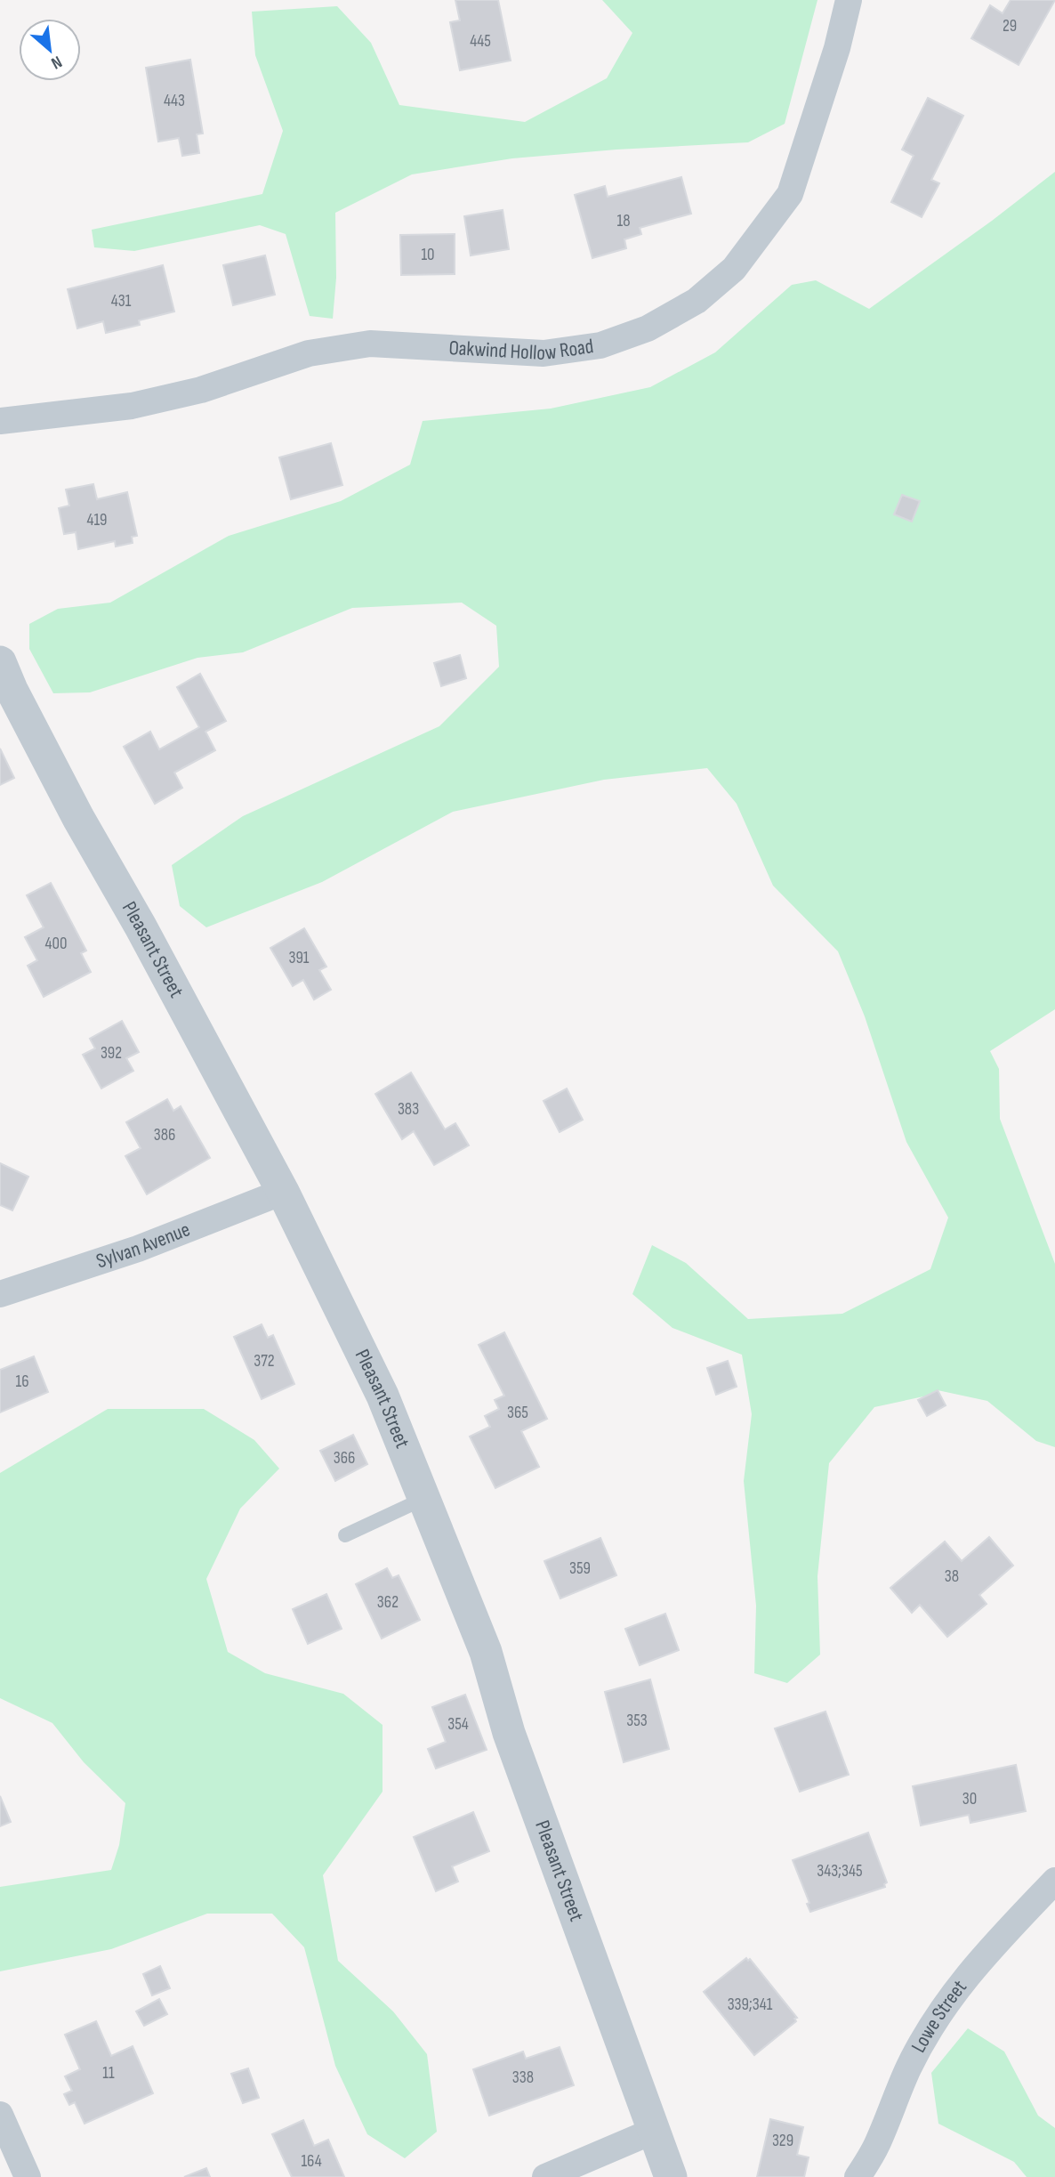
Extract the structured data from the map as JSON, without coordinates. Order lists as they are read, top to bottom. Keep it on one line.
{"streets":{"street":["Oakwind Hollow Road","Pleasant Street","Sylvan Avenue","Lowe Street"]},"crossings":[["Pleasant Street","Sylvan Avenue"]],"house_numbers":["29","445","443","18","10","431","419","400","391","392","383","386","372","16","365","366","359","38","362","353","354","30","343;345","339;341","11","338","329","164"],"north":"bottom right"}
